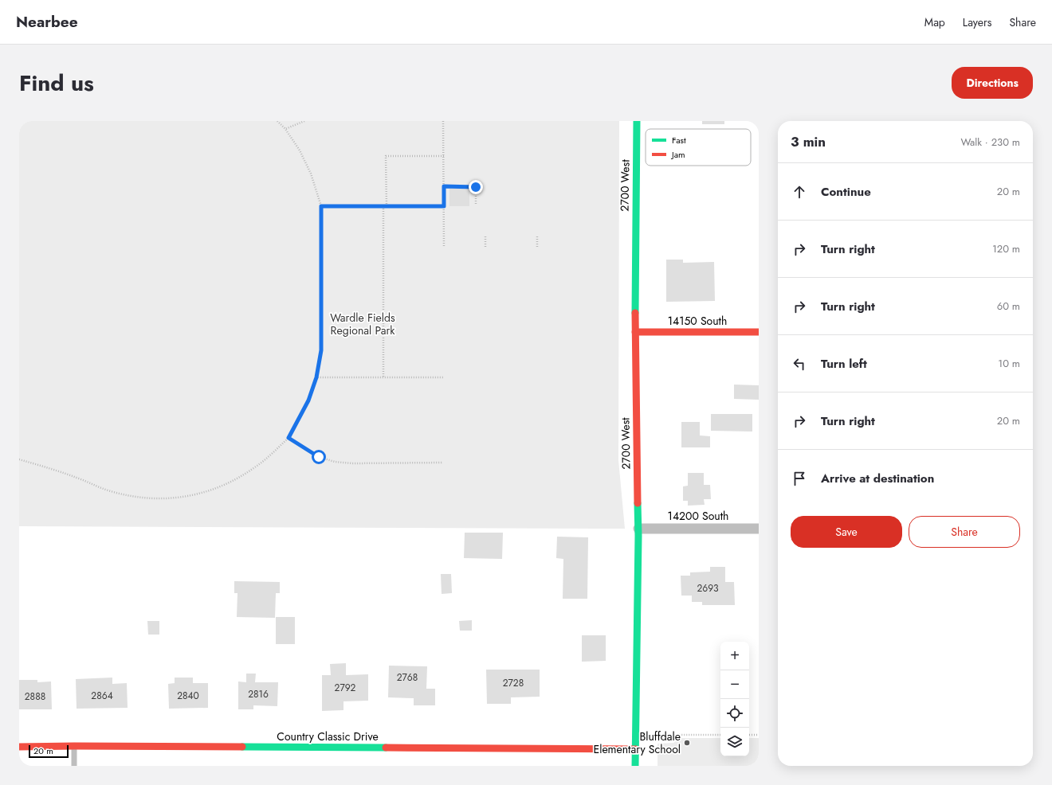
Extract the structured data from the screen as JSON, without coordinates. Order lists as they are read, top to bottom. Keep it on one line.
{"streets":{"street":["2700 West","14150 South","14200 South","Country Classic Drive"]},"crossings":[["2700 West","14150 South"],["2700 West","14200 South"],["2700 West","Country Classic Drive"]],"parks":["Wardle Fields Regional Park"],"places":["Bluffdale Elementary School"],"house_numbers":["2693","2768","2728","2792","2816","2864","2840","2888"],"legend":["Fast","Jam"],"scale_bar":"20 m","page":{"header":"Nearbee","nav":["Map","Layers","Share"],"title":"Find us","buttons":["Directions",["Save","Share"]],"heading":["3 min","Walk · 230 m"],"list":[["Continue","20 m"],["Turn right","120 m"],["Turn right","60 m"],["Turn left","10 m"],["Turn right","20 m"],"Arrive at destination"],"map_buttons":["+","−"],"scale":"20 m"}}
